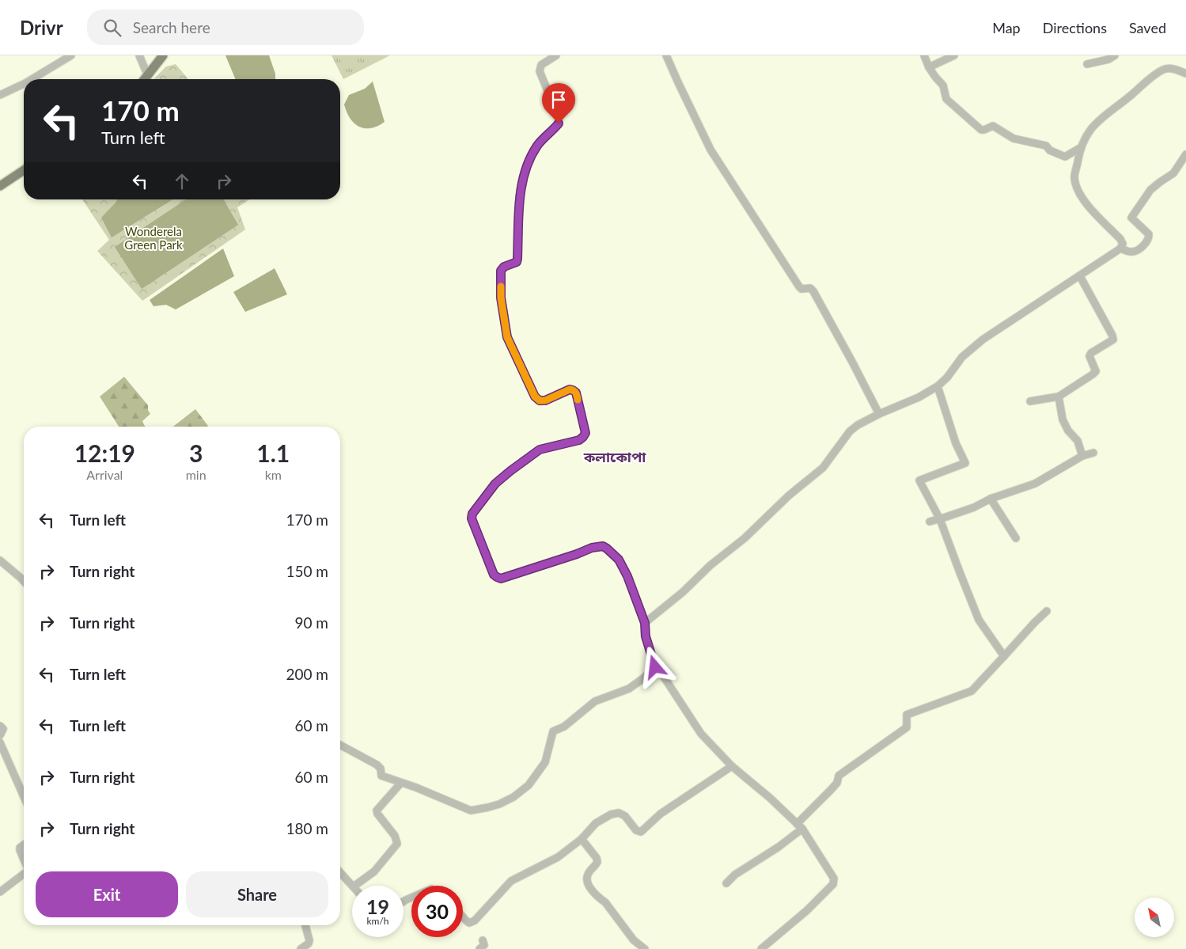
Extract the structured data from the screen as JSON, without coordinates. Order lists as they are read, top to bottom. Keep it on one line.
{"districts":["কলাকোপা"],"parks":["Wonderela Green Park"],"north":"top left","page":{"header":"Drivr","search":"Search here","nav":["Map","Directions","Saved"],"turn":["170 m","Turn left"],"eta":["12:19","Arrival","3","min","1.1","km"],"list":[{"name":"Turn left","value":"170 m"},{"name":"Turn right","value":"150 m"},{"name":"Turn right","value":"90 m"},{"name":"Turn left","value":"200 m"},{"name":"Turn left","value":"60 m"},{"name":"Turn right","value":"60 m"},{"name":"Turn right","value":"180 m"}],"buttons":["Exit","Share"],"speed":"19 km/h","limit":"30"}}
